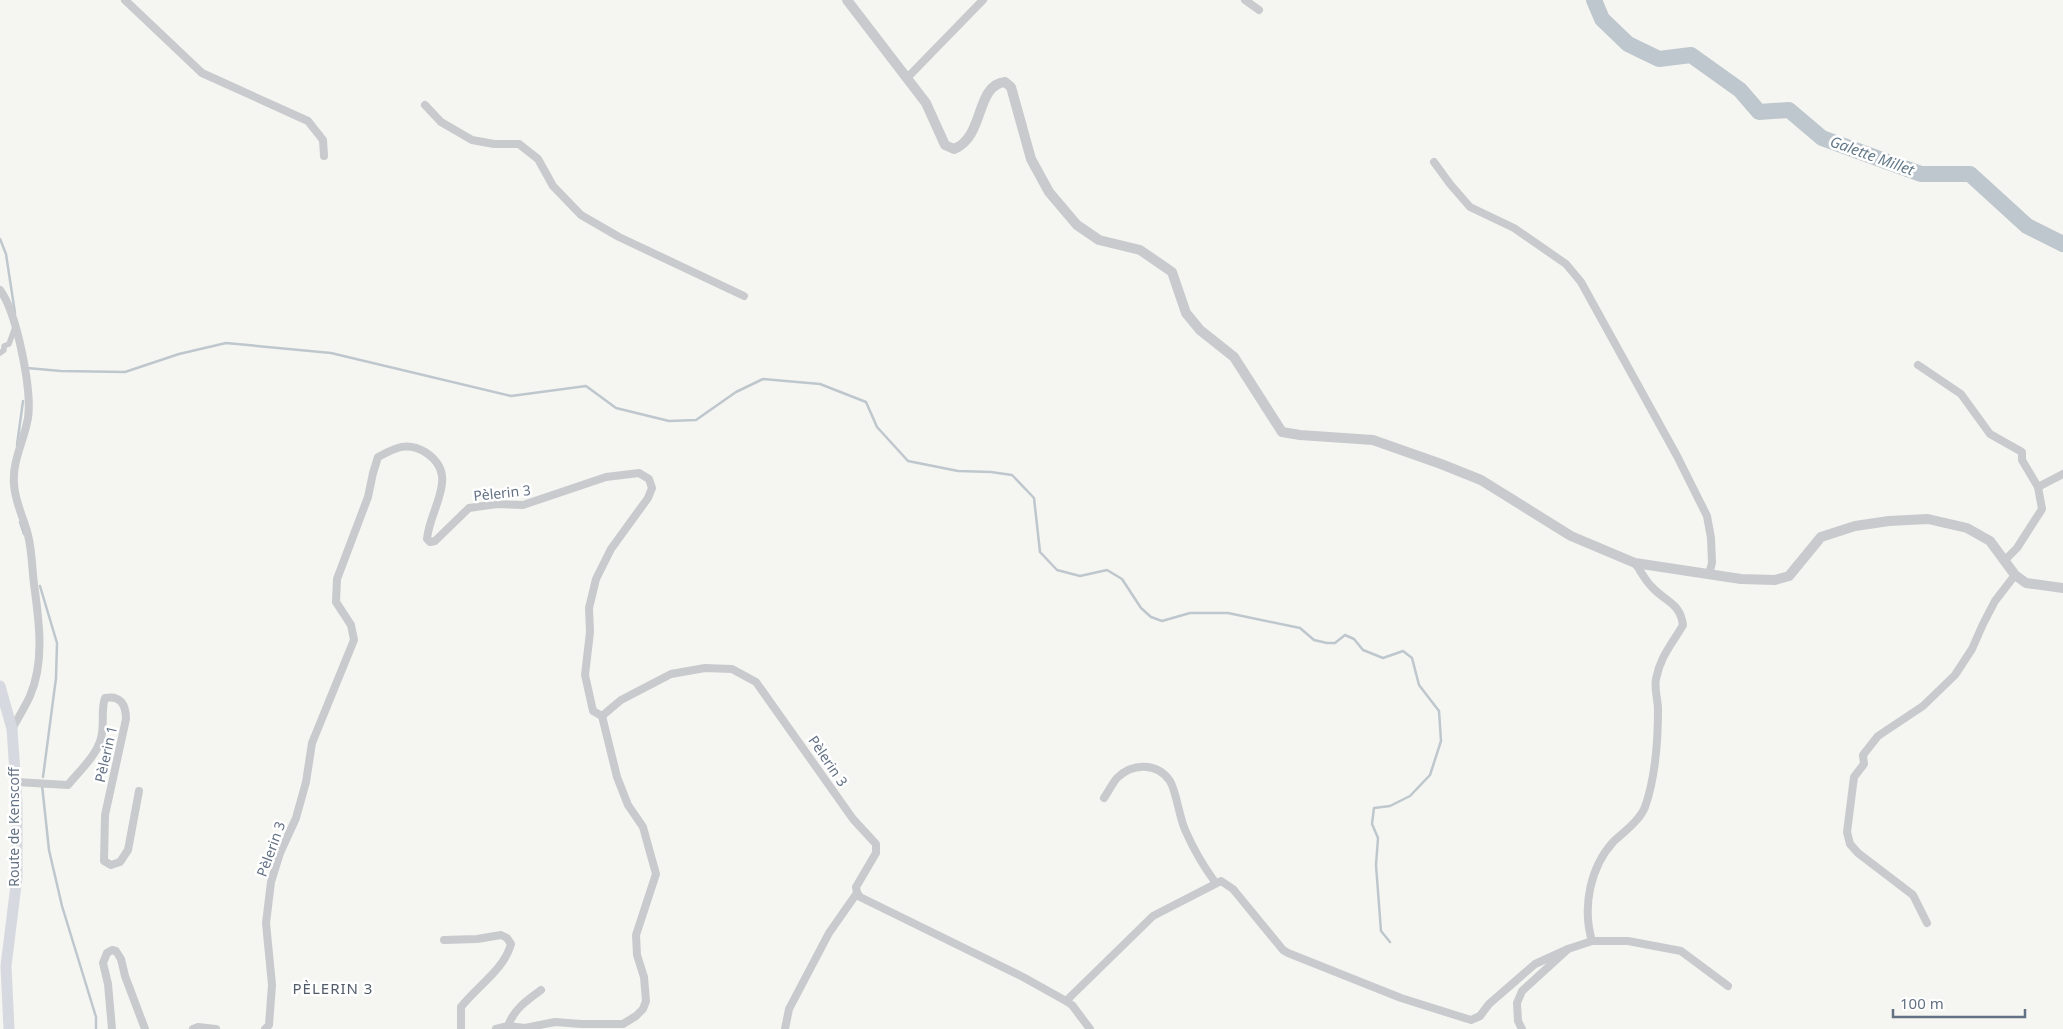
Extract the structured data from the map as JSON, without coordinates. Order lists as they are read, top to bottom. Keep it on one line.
{"streets":{"main road":["Route de Kenscoff"],"street":["Pèlerin 3","Pèlerin 1"]},"crossings":[["Pèlerin 1","Route de Kenscoff"]],"districts":["PÈLERIN 3"],"water":["Galette Millet"],"scale_bar":"100 m"}
